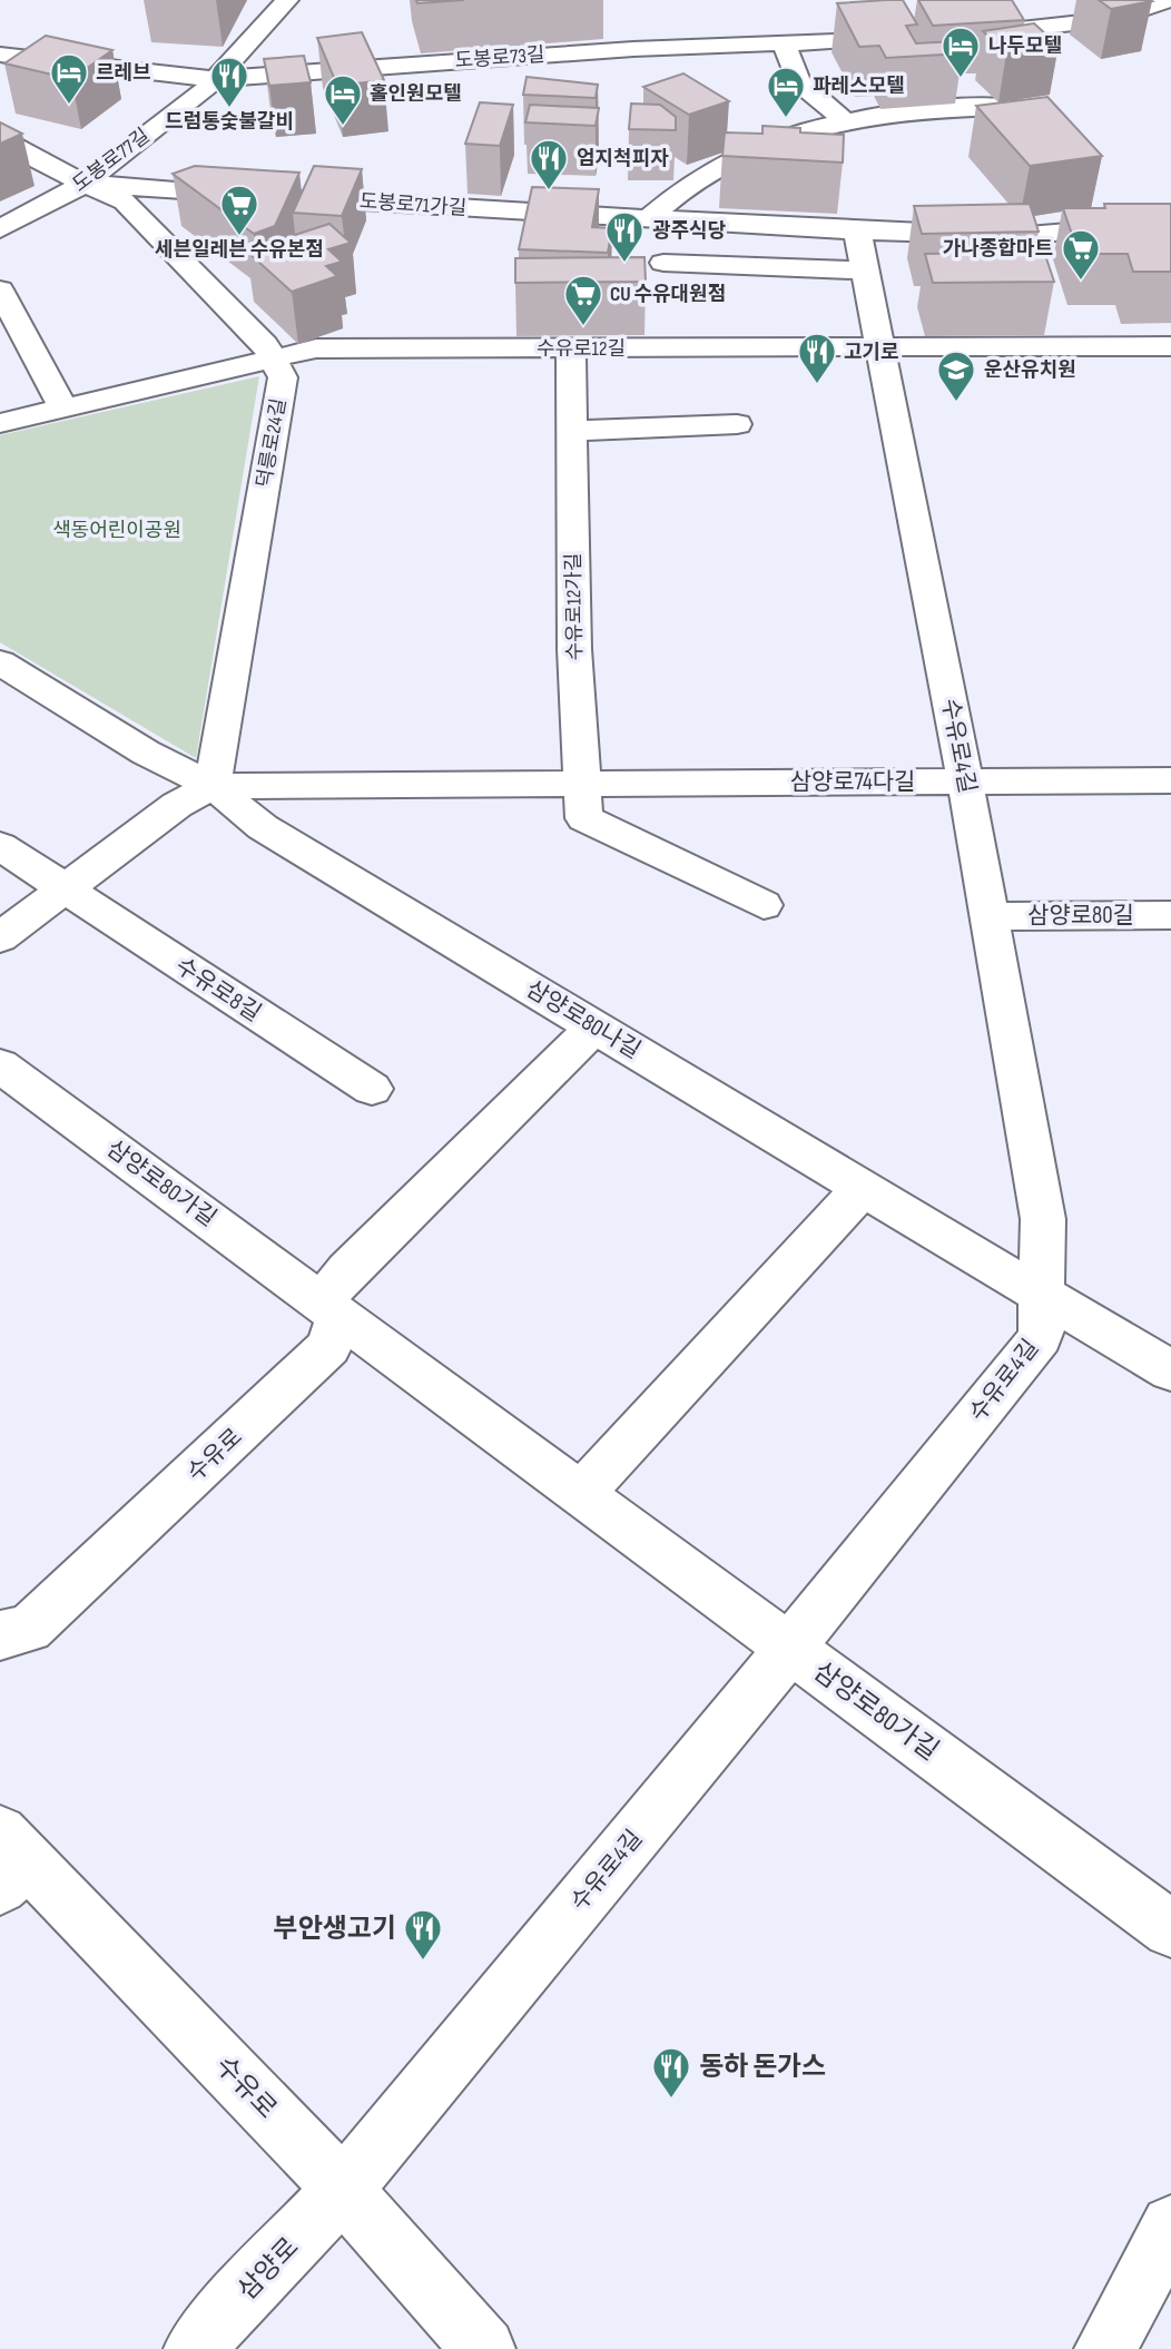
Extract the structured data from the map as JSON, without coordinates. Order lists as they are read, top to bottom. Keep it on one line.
{"streets":{"street":["도봉로73길","도봉로77길","도봉로71가길","수유로12길","덕릉로24길","수유로12가길","수유로4길","삼양로74다길","삼양로80길","수유로8길","삼양로80나길","삼양로80가길","수유로","삼양로"]},"crossings":[["도봉로73길","도봉로77길"],["도봉로77길","덕릉로24길"],["도봉로71가길","수유로4길"],["수유로12길","덕릉로24길"],["수유로12길","수유로12가길"],["수유로12길","수유로4길"],["덕릉로24길","삼양로74다길"],["덕릉로24길","삼양로80나길"],["수유로12가길","삼양로74다길"],["수유로4길","삼양로74다길"],["수유로4길","삼양로80길"],["수유로4길","삼양로80나길"],["수유로4길","삼양로80가길"],["수유로4길","수유로"],["수유로4길","삼양로"],["삼양로74다길","삼양로80나길"],["삼양로80가길","수유로"],["수유로","삼양로"]],"parks":["색동어린이공원"],"places":{"hotel":["나두모텔","르레브","파레스모텔","홀인원모텔"],"restaurant":["드럼통숯불갈비","엄지척피자","광주식당","고기로","부안생고기","동하 돈가스"],"supermarket":["세븐일레븐 수유본점","가나종합마트","CU 수유대원점"],"school or university":["운산유치원"]}}
